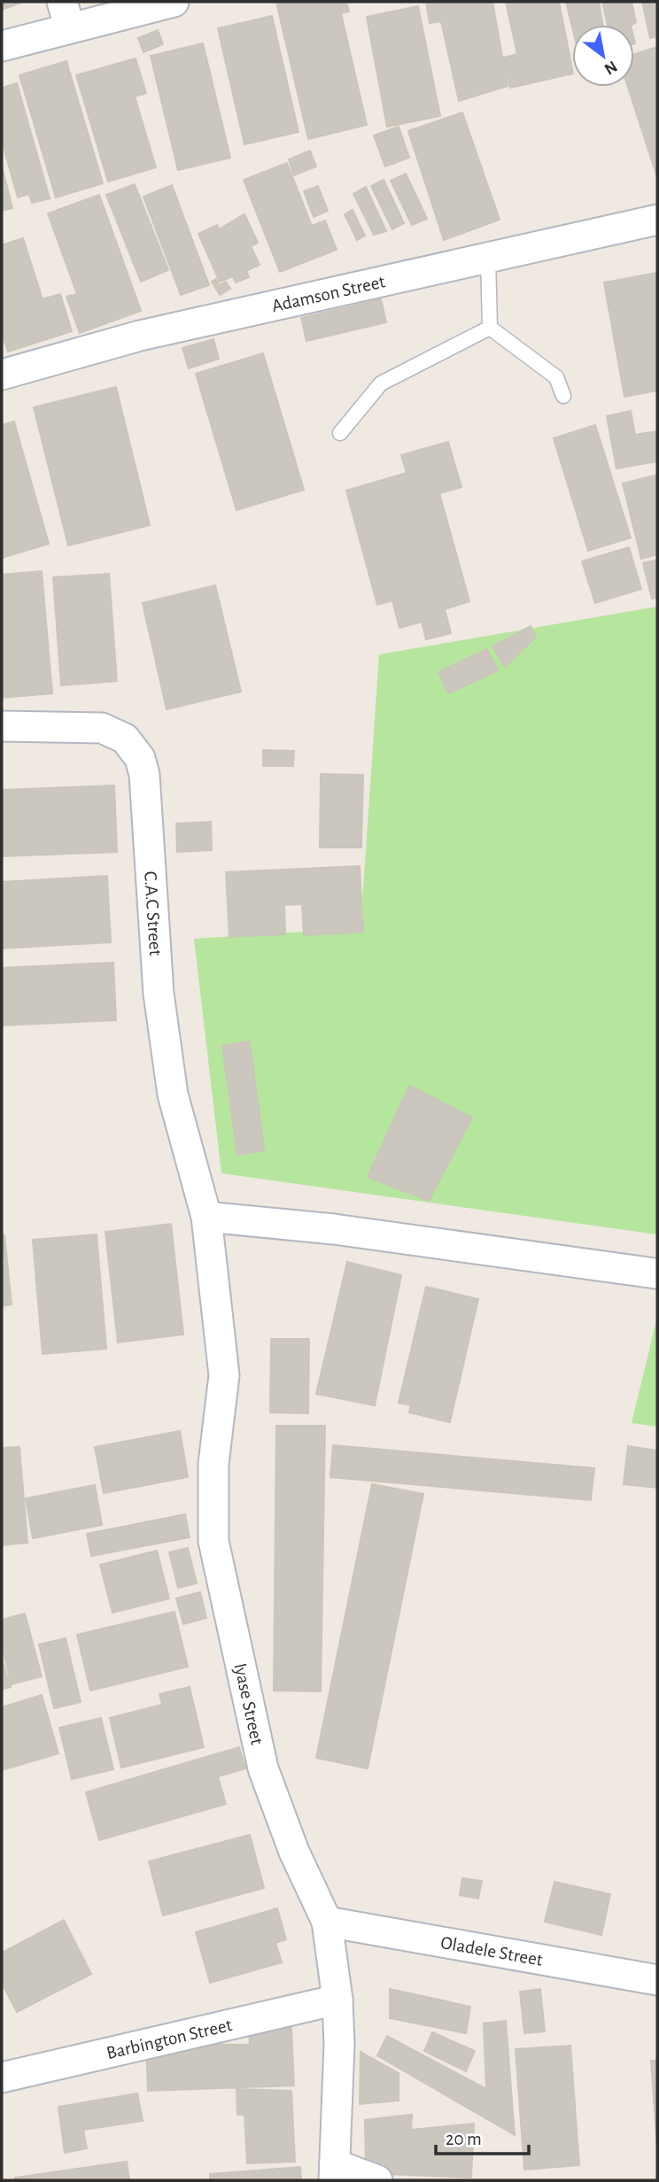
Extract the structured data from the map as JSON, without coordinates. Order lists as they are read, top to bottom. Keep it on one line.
{"streets":{"street":["Adamson Street","C.A.C Street","Iyase Street","Oladele Street","Barbington Street"]},"crossings":[["C.A.C Street","Iyase Street"],["Iyase Street","Oladele Street"],["Iyase Street","Barbington Street"]],"scale_bar":"20 m","north":"bottom right"}
